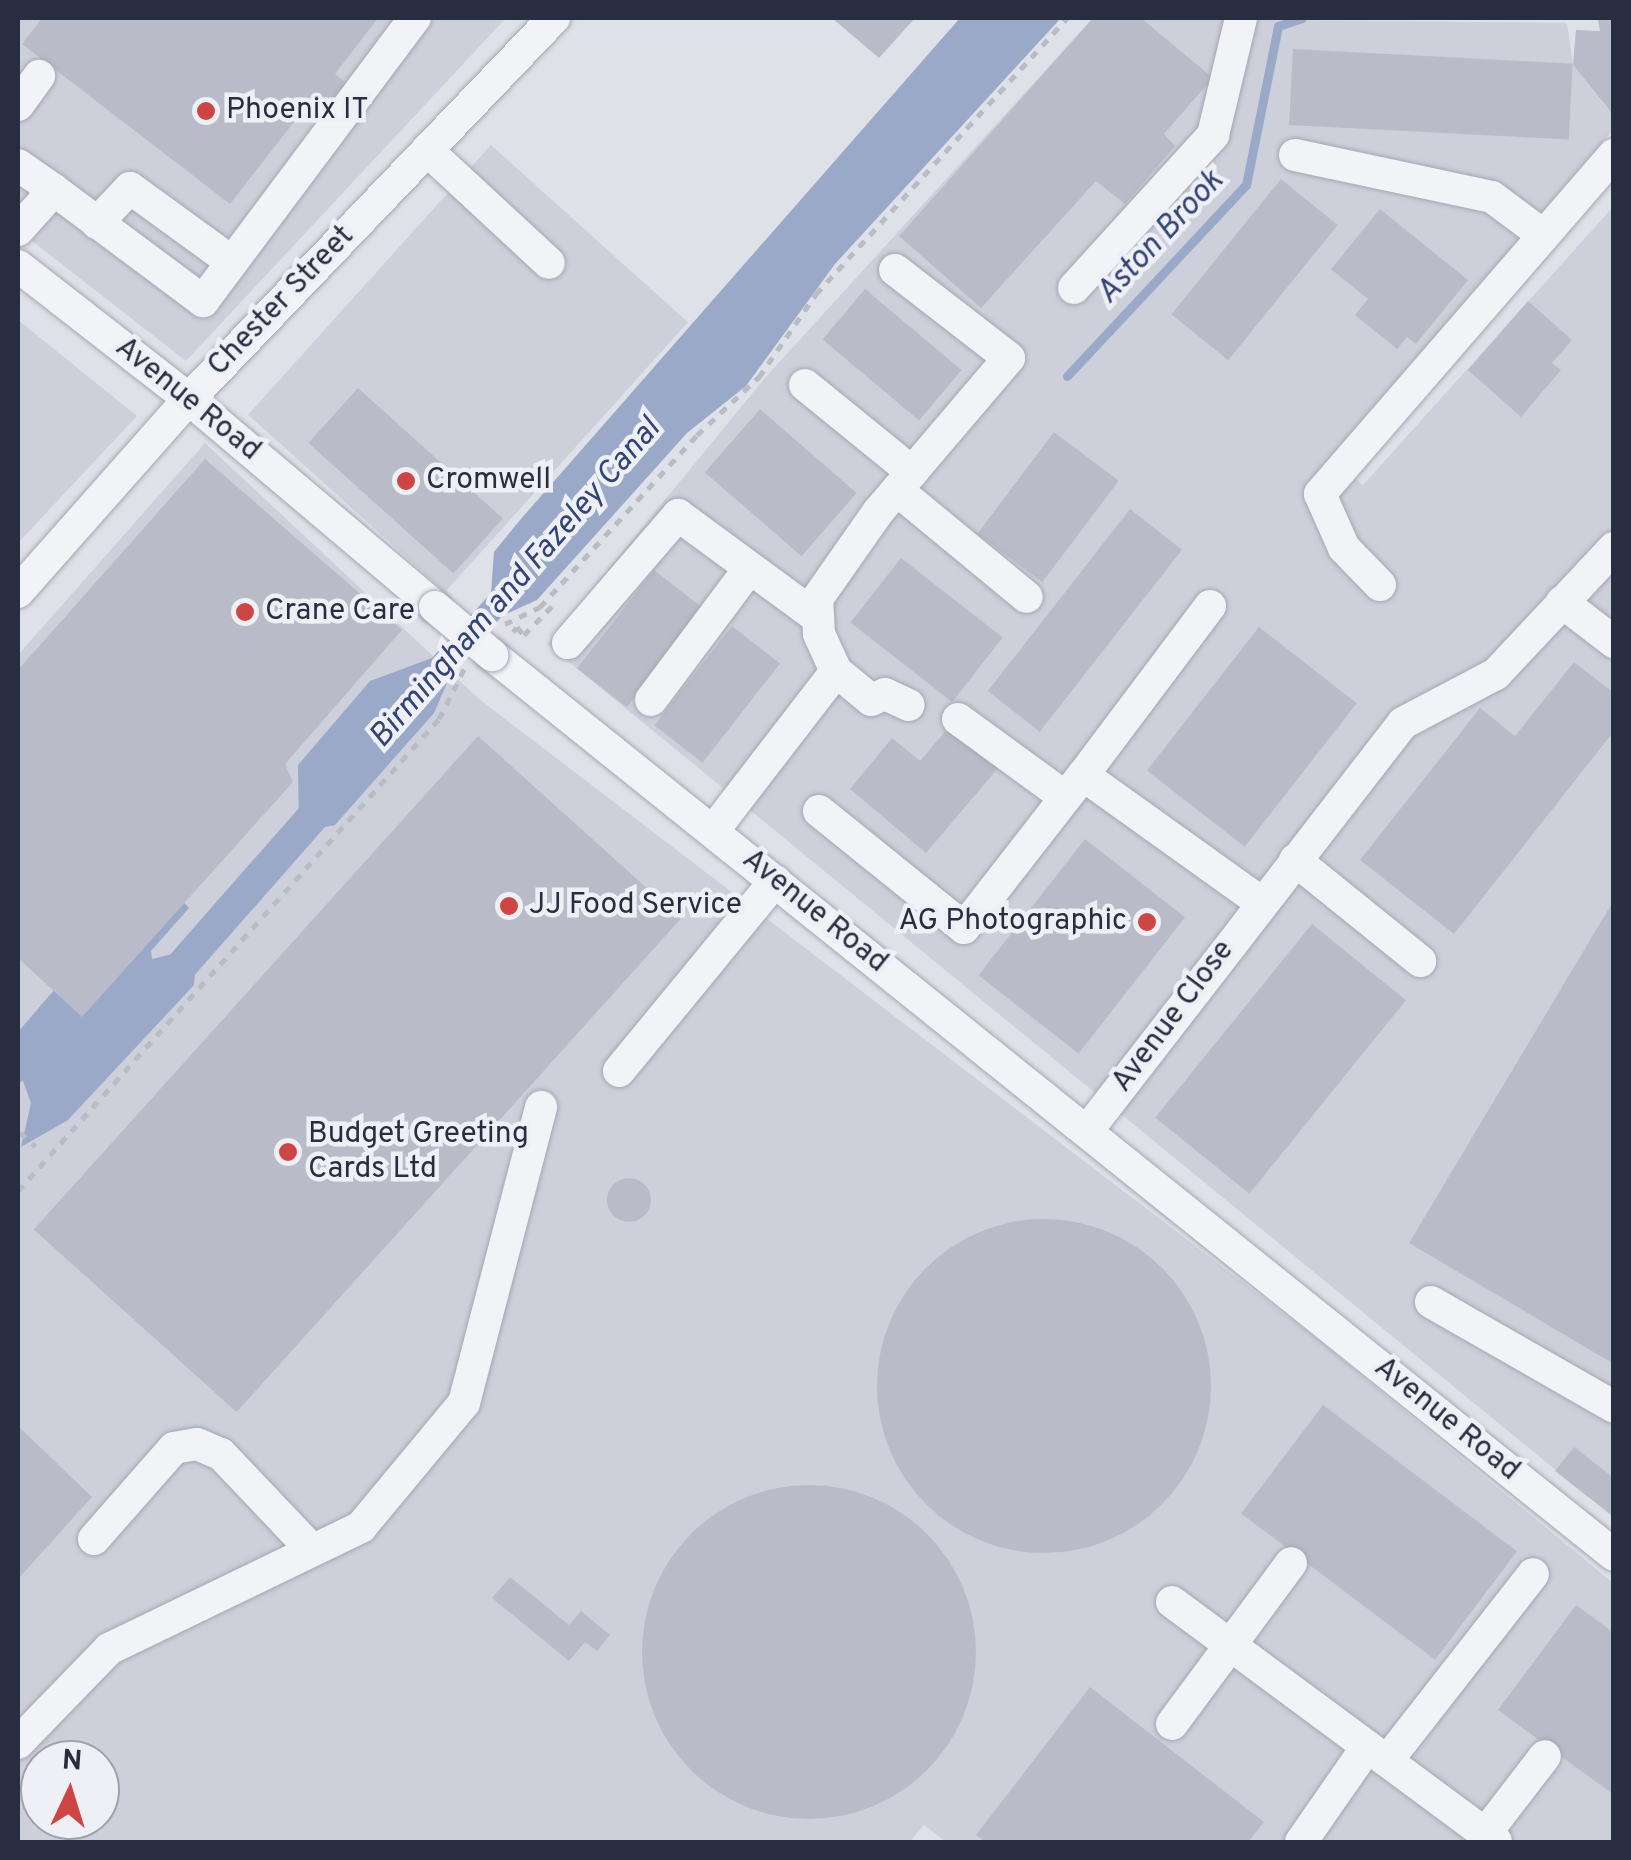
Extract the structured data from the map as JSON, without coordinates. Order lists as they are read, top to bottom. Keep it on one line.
{"streets":{"street":["Chester Street","Avenue Road","Avenue Close"]},"crossings":[["Chester Street","Avenue Road"],["Avenue Road","Avenue Close"]],"water":["Aston Brook","Birmingham and Fazeley Canal"],"places":["Phoenix IT","Cromwell","Crane Care","JJ Food Service","AG Photographic","Budget Greeting Cards Ltd"],"north":"top"}
